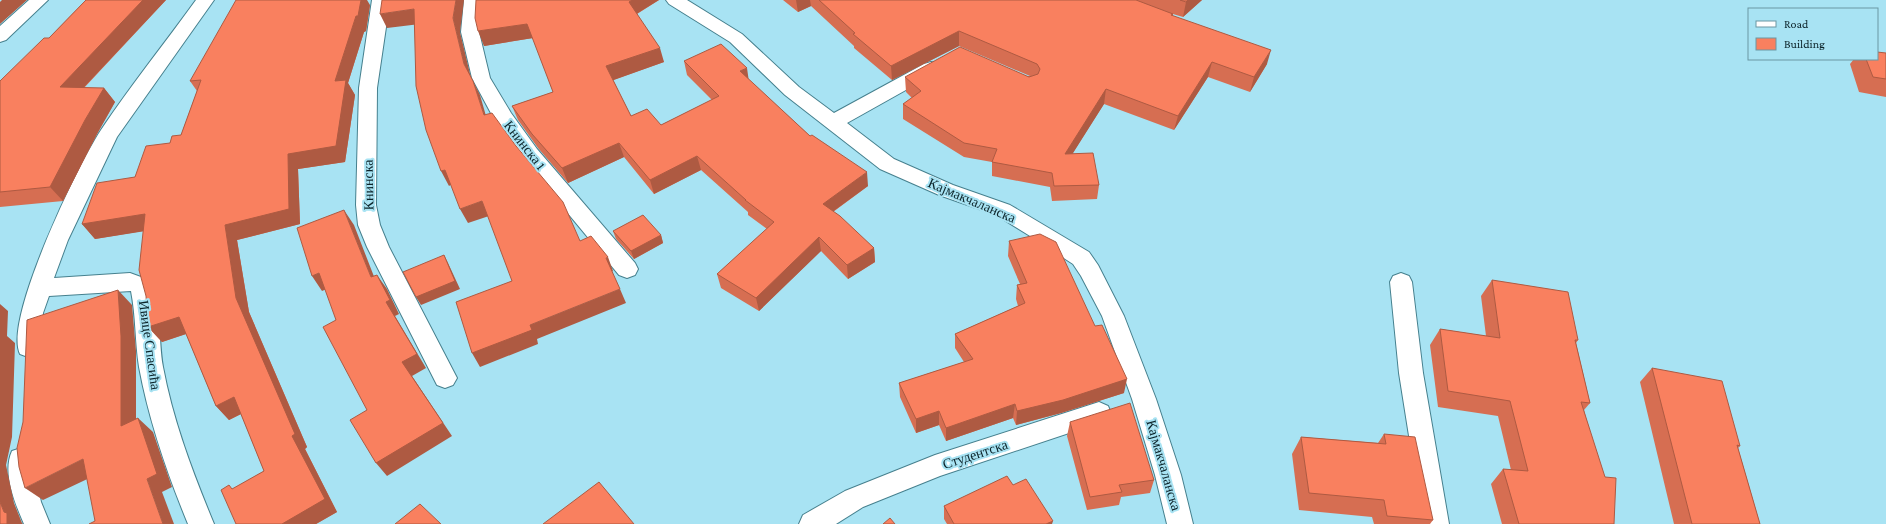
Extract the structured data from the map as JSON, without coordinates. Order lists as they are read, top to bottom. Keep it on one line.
{"streets":{"street":["Книнска 1","Книнска","Кајмакчаланска","Ивице Спасића","Студентска"]},"crossings":[["Кајмакчаланска","Студентска"]],"legend":["Road","Building"]}
